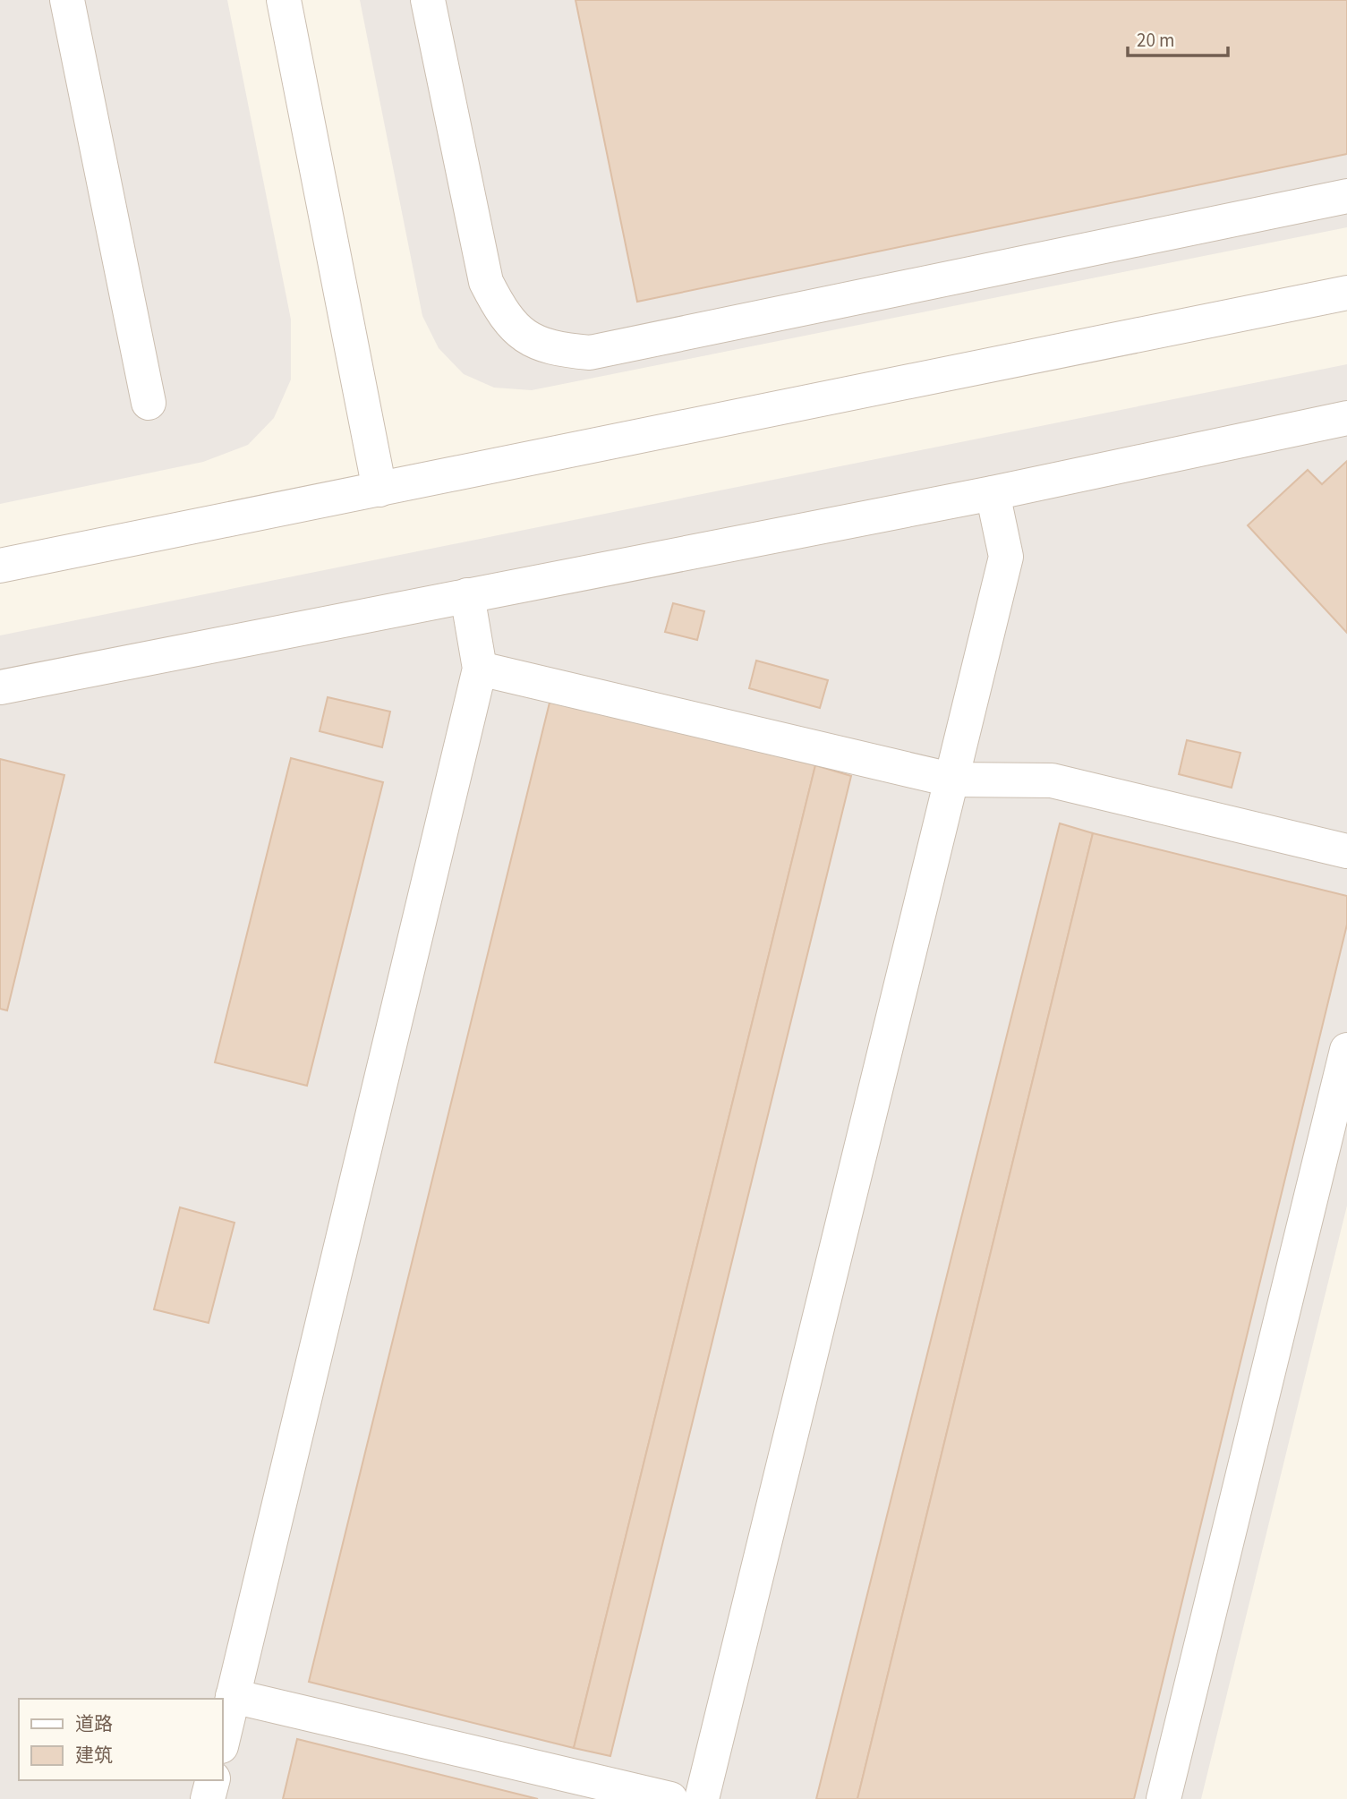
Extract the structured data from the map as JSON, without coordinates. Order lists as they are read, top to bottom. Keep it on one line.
{"legend":["道路","建筑"],"scale_bar":"20 m"}
